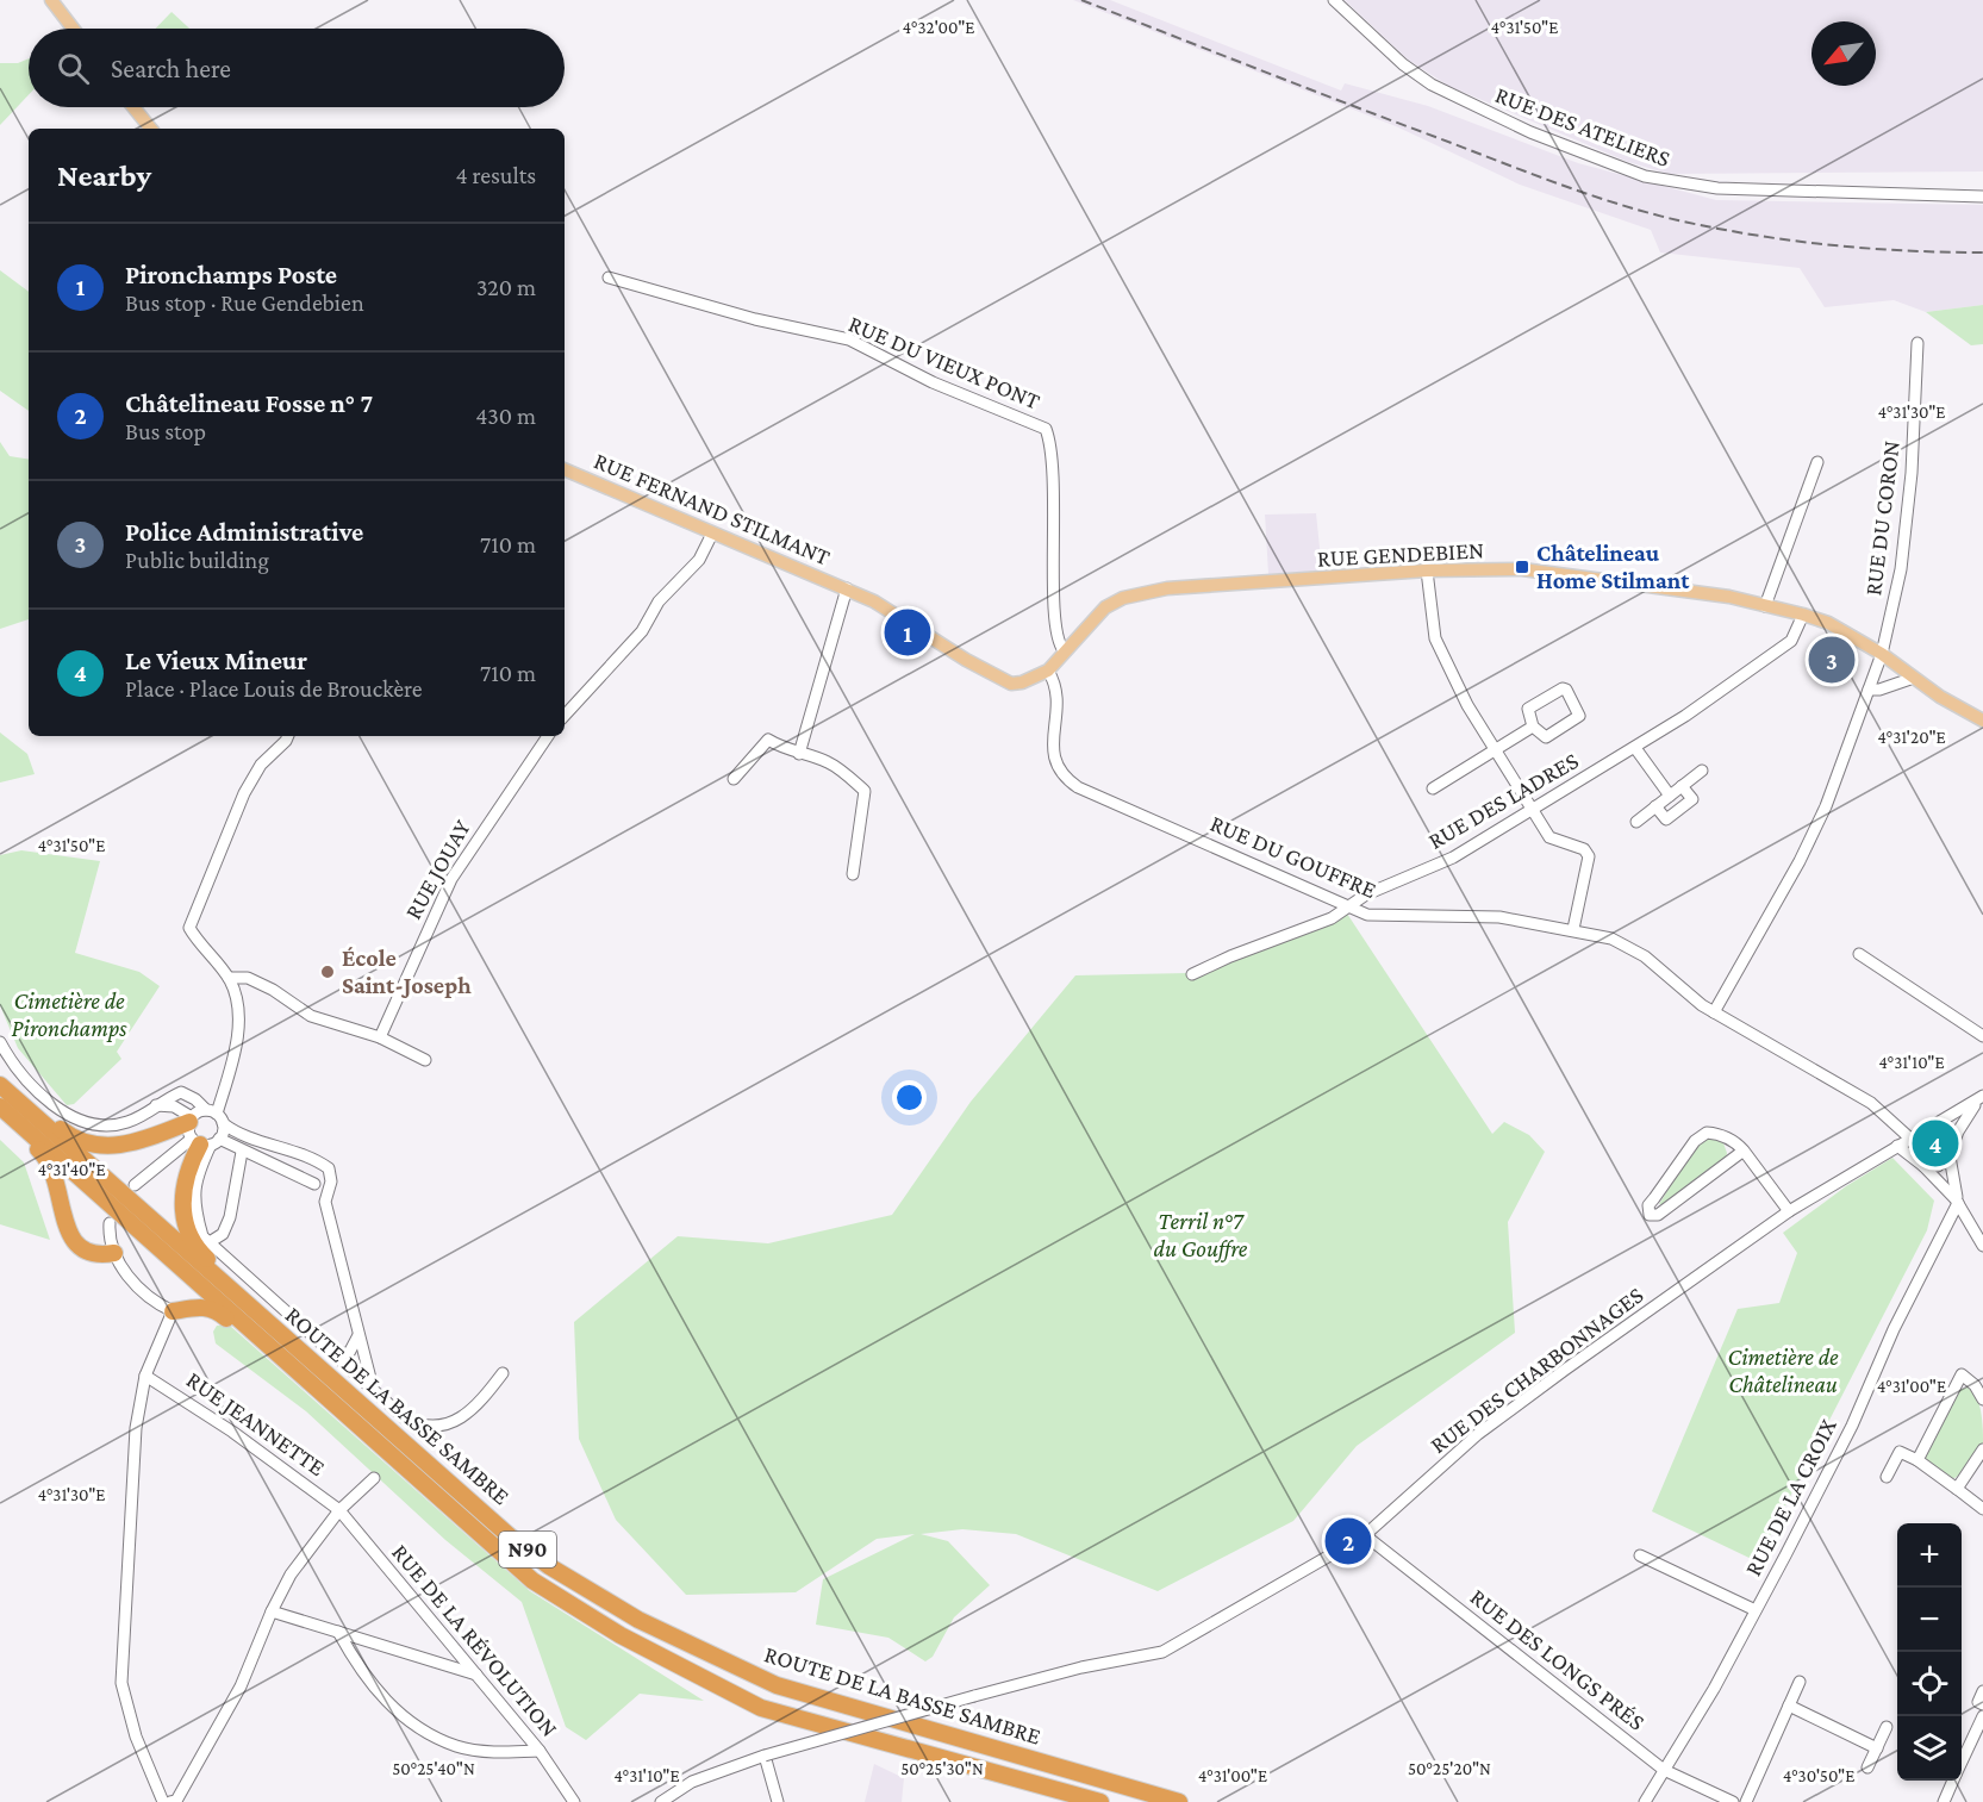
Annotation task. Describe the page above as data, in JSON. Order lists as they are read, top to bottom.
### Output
{
  "streets": {
    "highway": ["ROUTE DE LA BASSE SAMBRE", "N90"],
    "main road": ["RUE FERNAND STILMANT", "RUE GENDEBIEN"],
    "street": [
      "RUE DES ATELIERS",
      "RUE DU VIEUX PONT",
      "RUE DU CORON",
      "RUE DES LADRES",
      "RUE DU GOUFFRE",
      "RUE JOUAY",
      "RUE DES CHARBONNAGES",
      "RUE JEANNETTE",
      "RUE DE LA CROIX",
      "RUE DE LA RÉVOLUTION",
      "RUE DES LONGS PRÉS"
    ]
  },
  "crossings": [
    ["RUE DU VIEUX PONT", "RUE GENDEBIEN"],
    ["RUE DU CORON", "RUE GENDEBIEN"],
    ["RUE GENDEBIEN", "RUE DES LADRES"],
    ["RUE GENDEBIEN", "RUE DU GOUFFRE"],
    ["RUE DES LADRES", "RUE DU GOUFFRE"],
    ["RUE DU GOUFFRE", "RUE DES CHARBONNAGES"],
    ["RUE DES CHARBONNAGES", "RUE DES LONGS PRÉS"],
    ["RUE JEANNETTE", "RUE DE LA RÉVOLUTION"],
    ["RUE DE LA CROIX", "RUE DES LONGS PRÉS"]
  ],
  "parks": ["Cimetière de Pironchamps", "Terril n°7 du Gouffre", "Cimetière de Châtelineau"],
  "places": {
    "transit": ["Châtelineau Home Stilmant"],
    "other": ["École Saint-Joseph"]
  },
  "north": "bottom left",
  "page": {
    "search": "Search here",
    "heading": ["Nearby", "4 results"],
    "list": [
      {
        "mark": "1",
        "name": "Pironchamps Poste",
        "note": "Bus stop · Rue Gendebien",
        "value": "320 m"
      },
      {
        "mark": "2",
        "name": "Châtelineau Fosse n° 7",
        "note": "Bus stop",
        "value": "430 m"
      },
      {
        "mark": "3",
        "name": "Police Administrative",
        "note": "Public building",
        "value": "710 m"
      },
      {
        "mark": "4",
        "name": "Le Vieux Mineur",
        "note": "Place · Place Louis de Brouckère",
        "value": "710 m"
      }
    ],
    "pins": [
      "1",
      "3",
      "4",
      "2"
    ],
    "map_buttons": ["+", "−"]
  },
  "coordinates": [
    "4°32'00\"E",
    "4°31'50\"E",
    "4°31'30\"E",
    "4°31'20\"E",
    "4°31'10\"E",
    "4°31'40\"E",
    "4°31'00\"E",
    "50°25'40\"N",
    "50°25'30\"N",
    "50°25'20\"N",
    "4°30'50\"E"
  ]
}
